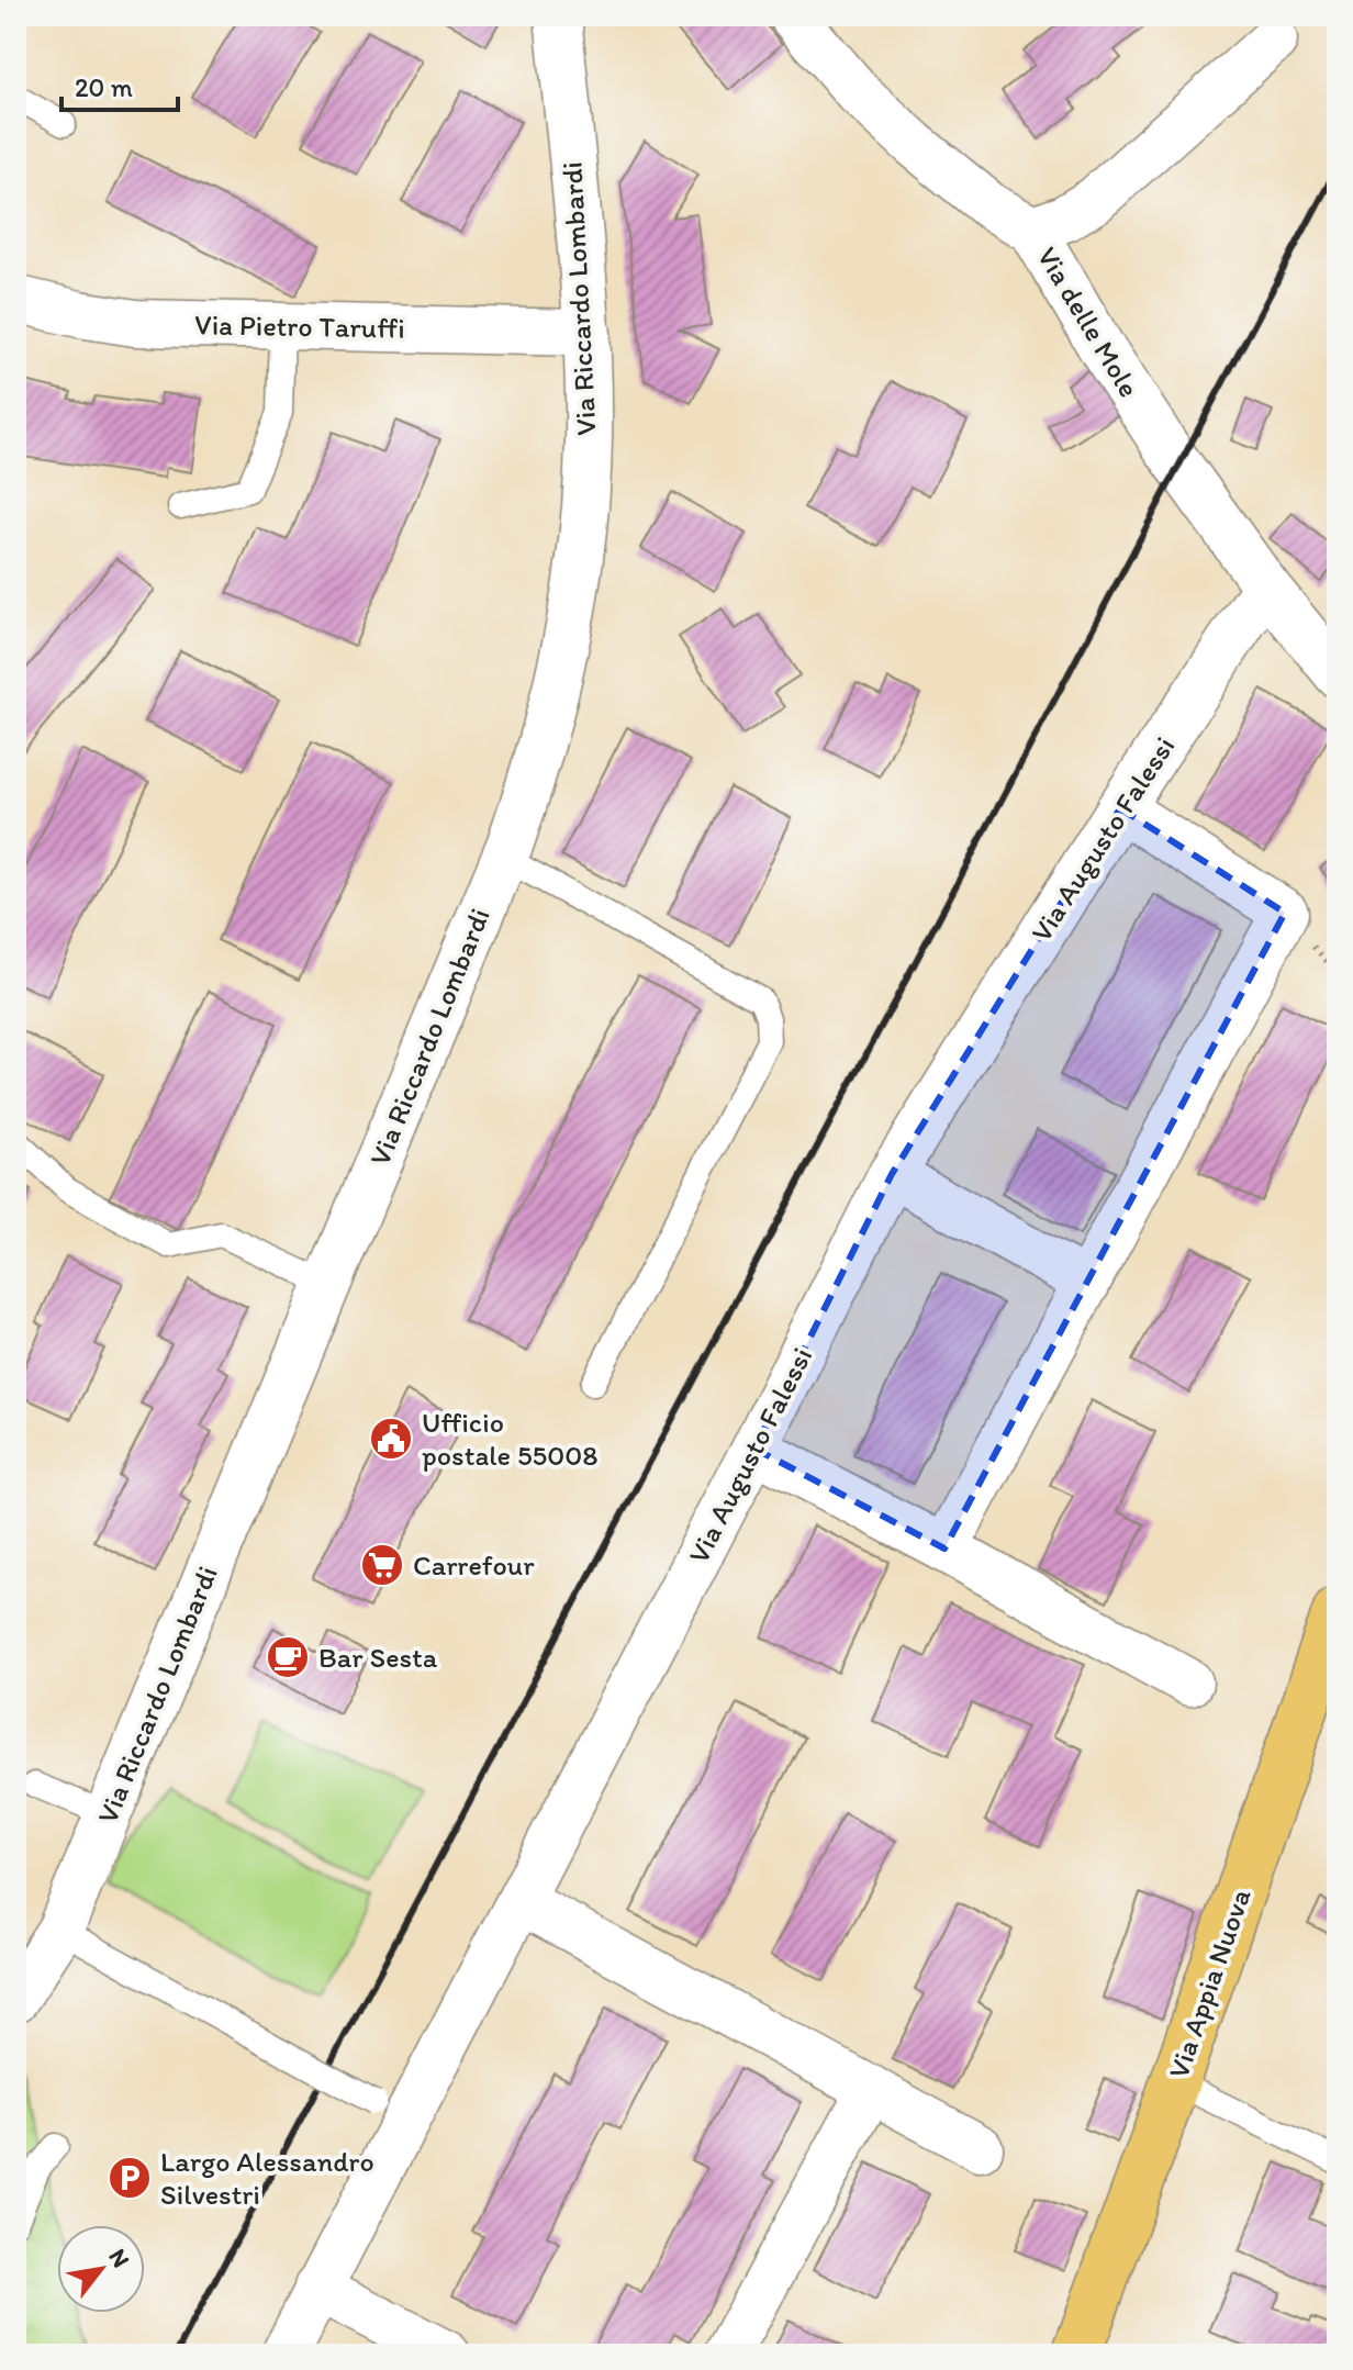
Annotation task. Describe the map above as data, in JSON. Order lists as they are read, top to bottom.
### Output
{
  "streets": {
    "main road": ["Via Appia Nuova"],
    "street": [
      "Via Riccardo Lombardi",
      "Via delle Mole",
      "Via Pietro Taruffi",
      "Via Augusto Falessi"
    ]
  },
  "crossings": [
    ["Via Riccardo Lombardi", "Via Pietro Taruffi"],
    ["Via delle Mole", "Via Augusto Falessi"]
  ],
  "places": {
    "public building": ["Ufficio postale 55008"],
    "supermarket": ["Carrefour"],
    "cafe": ["Bar Sesta"],
    "parking": ["Largo Alessandro Silvestri"]
  },
  "scale_bar": "20 m",
  "north": "top right"
}
